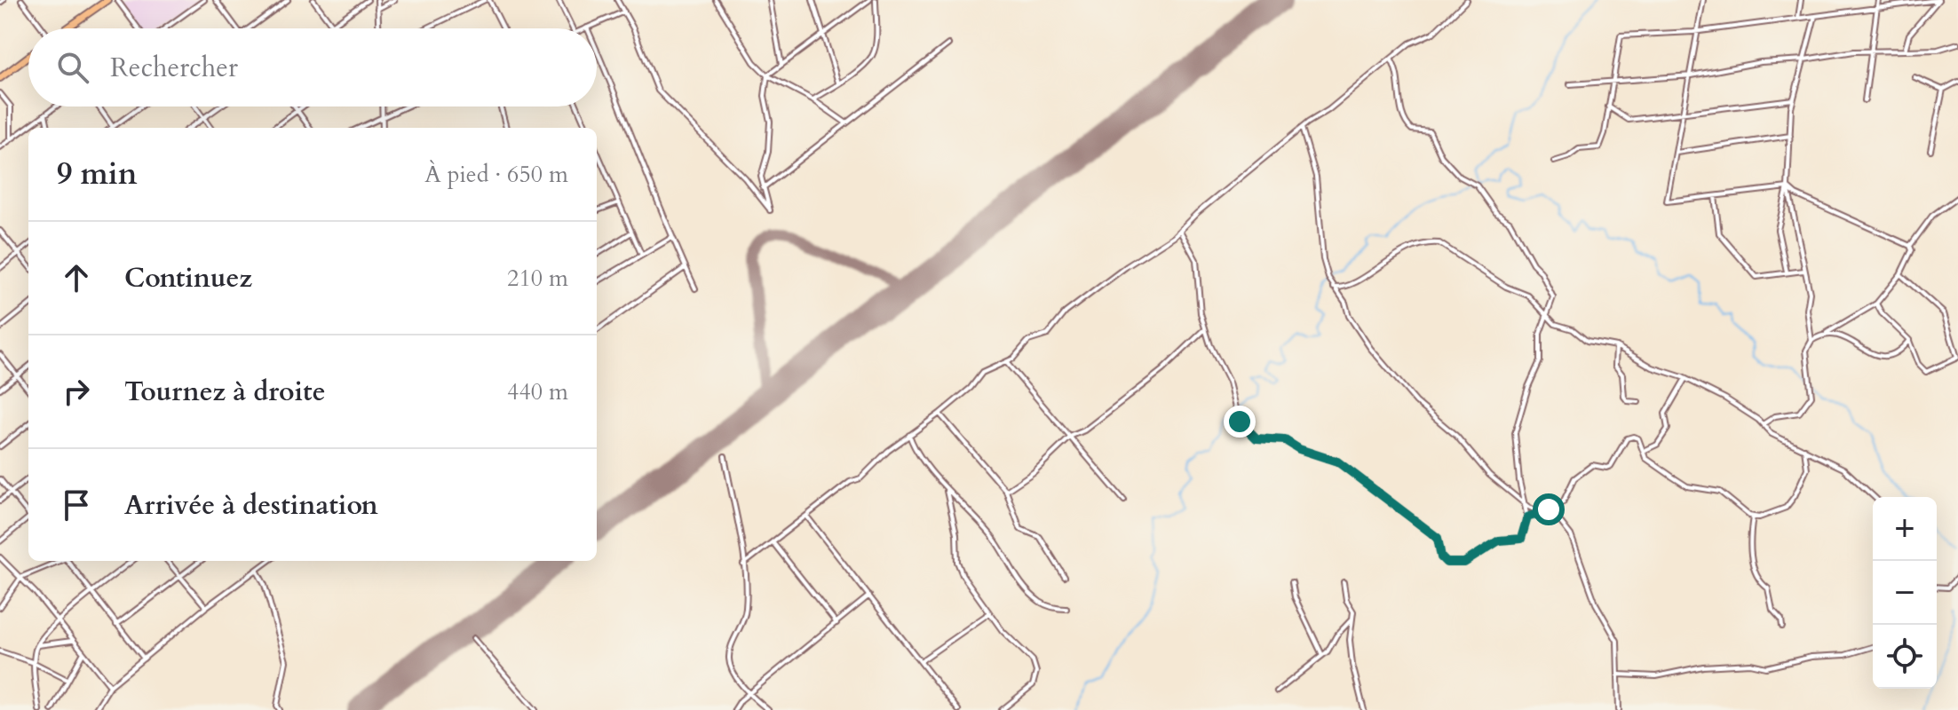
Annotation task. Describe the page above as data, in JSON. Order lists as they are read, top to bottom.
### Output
{
  "page": {
    "search": "Rechercher",
    "heading": ["9 min", "À pied · 650 m"],
    "list": [
      ["Continuez", "210 m"],
      ["Tournez à droite", "440 m"],
      "Arrivée à destination"
    ],
    "map_buttons": ["+", "−"]
  }
}
